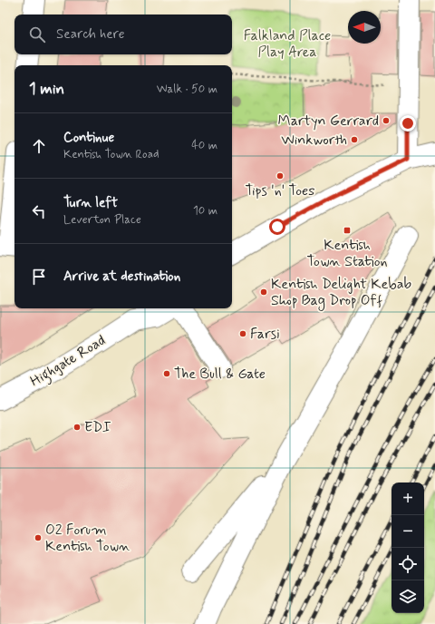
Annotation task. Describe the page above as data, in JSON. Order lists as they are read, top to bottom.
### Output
{
  "streets": {
    "main road": ["Highgate Road"]
  },
  "parks": ["Falkland Place Play Area"],
  "places": {
    "other": [
      "Martyn Gerrard",
      "Winkworth",
      "Tips 'n' Toes",
      "Kentish Delight Kebab Shop Bag Drop Off",
      "Farsi",
      "The Bull & Gate",
      "EDI",
      "O2 Forum Kentish Town"
    ],
    "transit": ["Kentish Town Station"]
  },
  "north": "left",
  "page": {
    "search": "Search here",
    "heading": ["1 min", "Walk · 50 m"],
    "list": [
      ["Continue", "Kentish Town Road", "40 m"],
      ["Turn left", "Leverton Place", "10 m"],
      "Arrive at destination"
    ],
    "map_buttons": ["+", "−"]
  }
}
